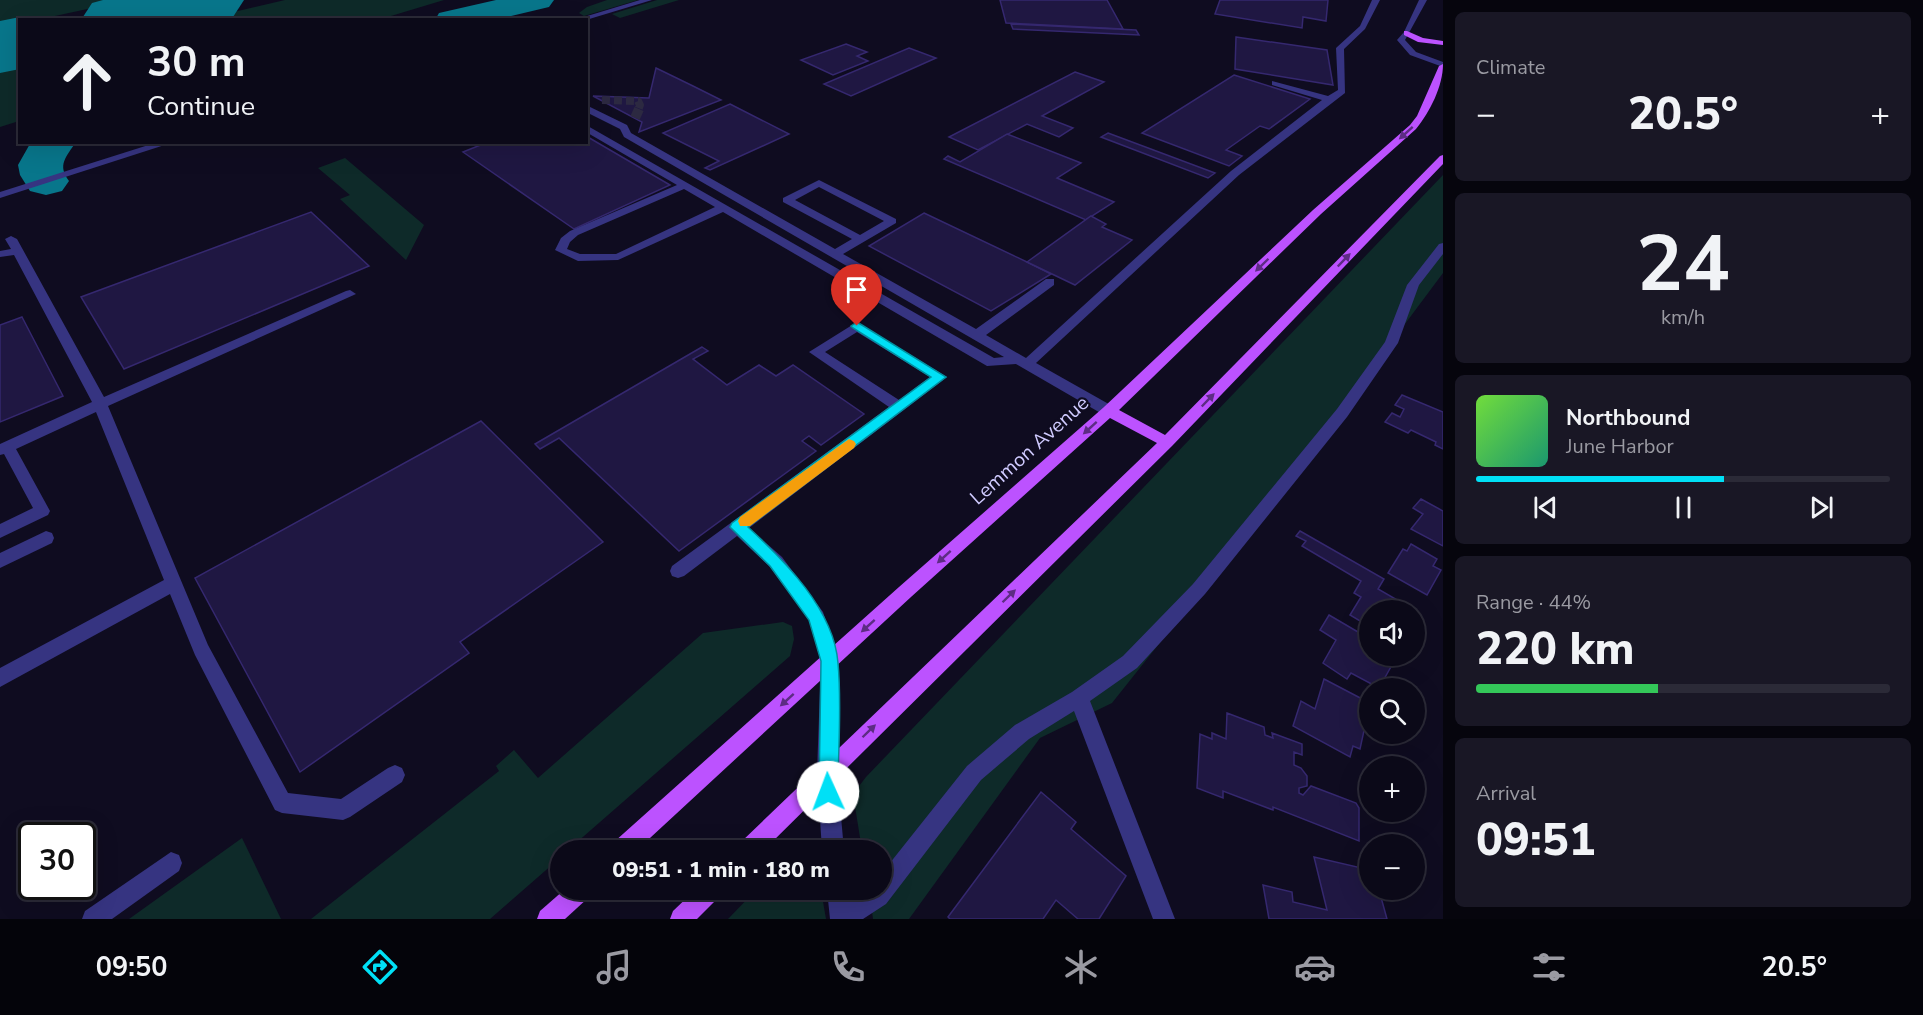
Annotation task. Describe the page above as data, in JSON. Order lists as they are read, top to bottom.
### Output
{
  "streets": {
    "main road": ["Lemmon Avenue"]
  },
  "page": {
    "tile": [
      "Climate",
      ["24", "km/h"],
      ["Range · 44%", "220 km"],
      ["Arrival", "09:51"]
    ],
    "turn": ["30 m", "Continue"],
    "heat": ["−", "20.5°", "+"],
    "song": ["Northbound", "June Harbor"],
    "map_buttons": ["+", "−"],
    "limit": "30",
    "trip": "09:51 · 1 min · 180 m",
    "tabs": ["09:50", "20.5°"]
  }
}
